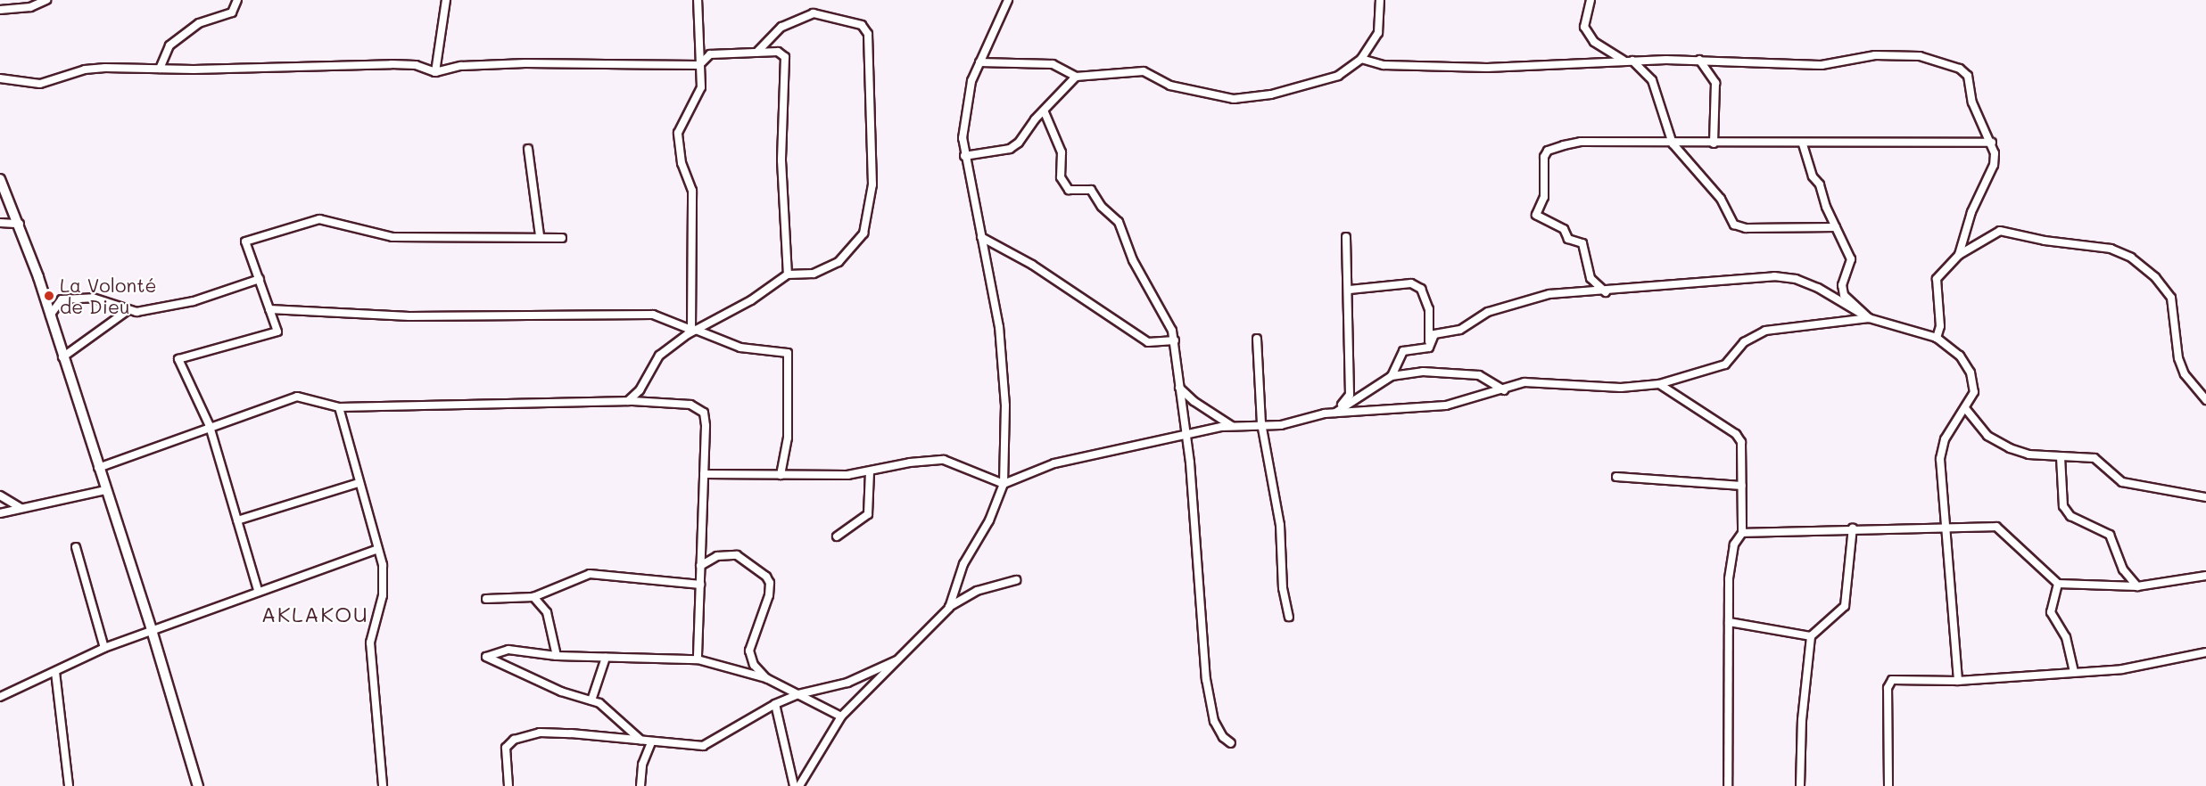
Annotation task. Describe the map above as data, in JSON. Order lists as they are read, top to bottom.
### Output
{
  "districts": ["AKLAKOU"],
  "places": ["La Volonté de Dieu"]
}
